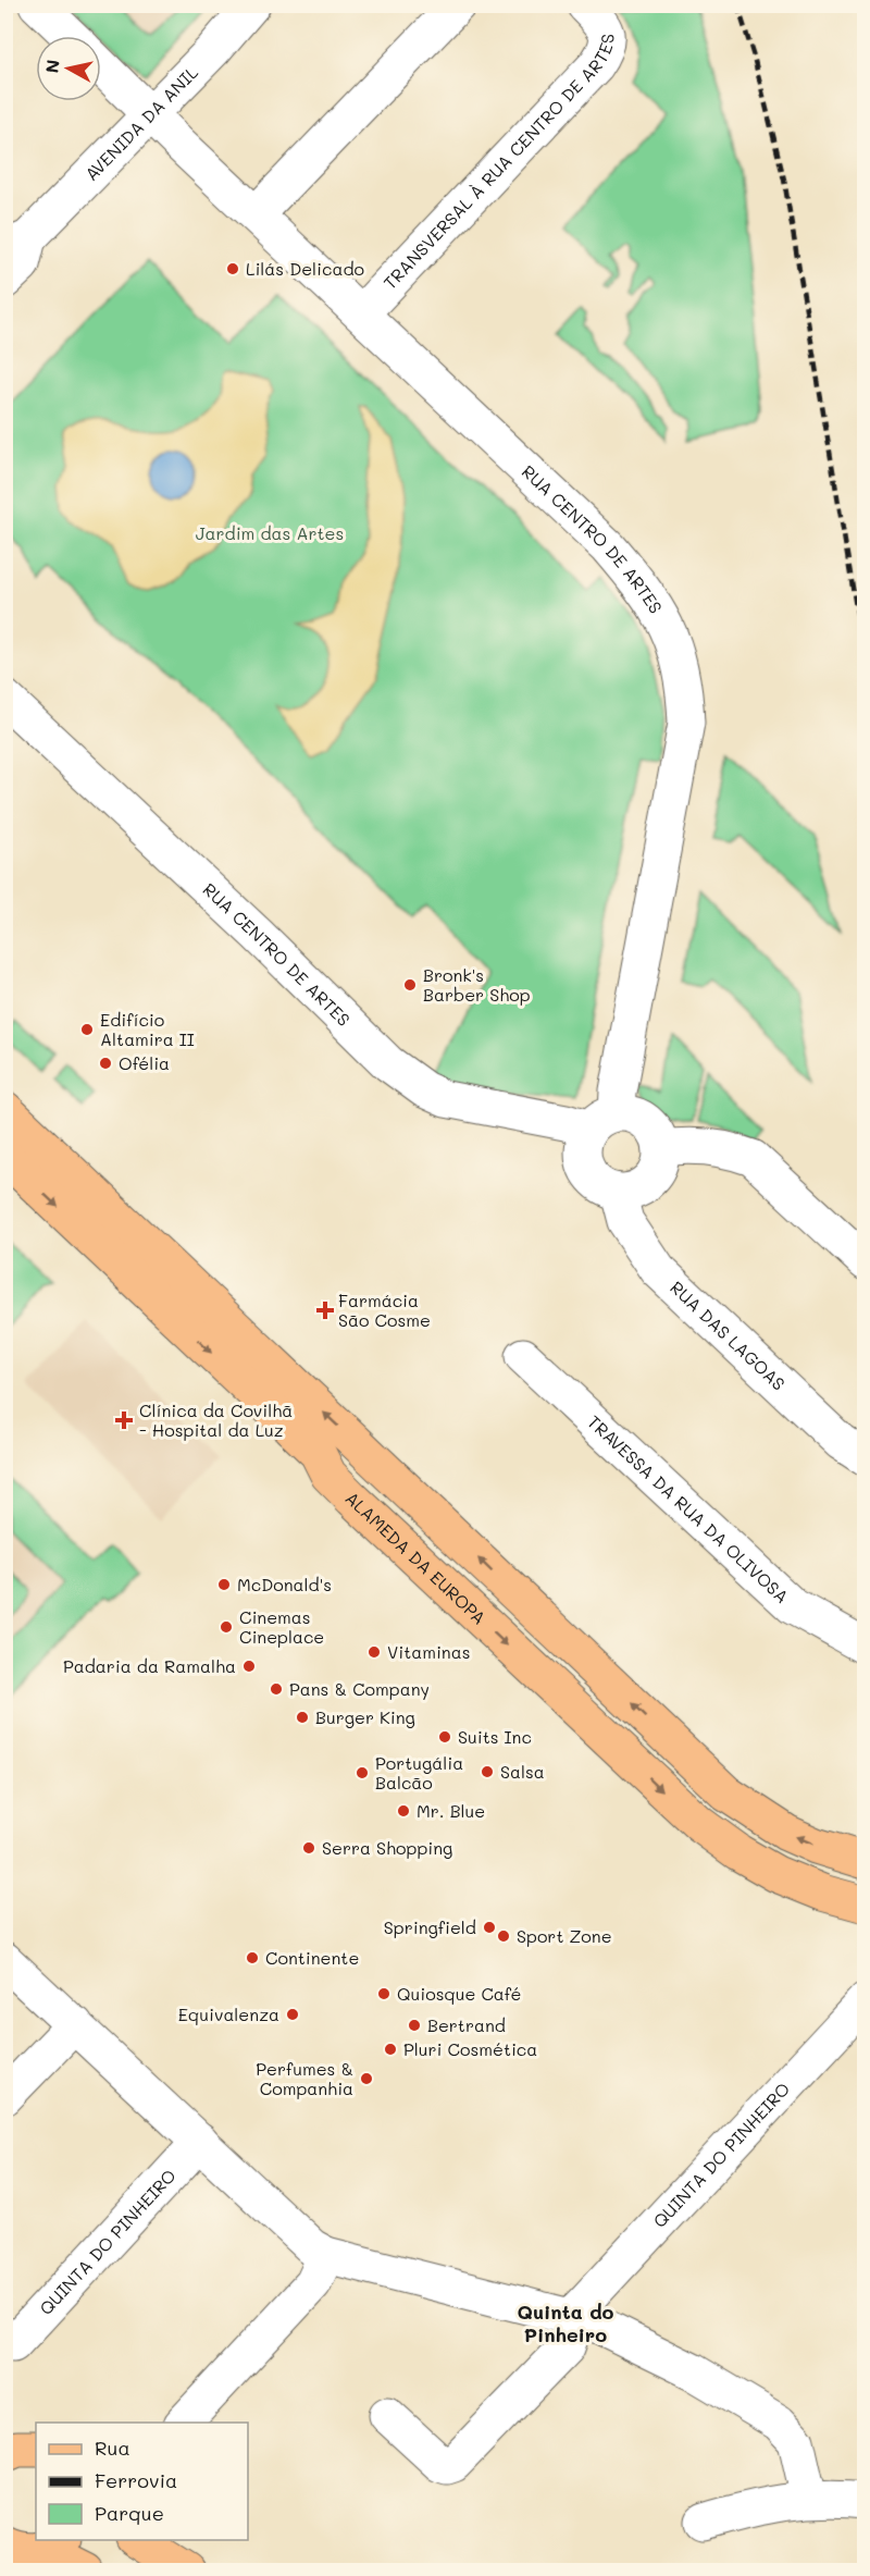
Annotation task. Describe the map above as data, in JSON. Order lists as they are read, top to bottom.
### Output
{
  "streets": {
    "main road": ["ALAMEDA DA EUROPA"],
    "street": [
      "AVENIDA DA ANIL",
      "TRANSVERSAL À RUA CENTRO DE ARTES",
      "RUA CENTRO DE ARTES",
      "RUA DAS LAGOAS",
      "TRAVESSA DA RUA DA OLIVOSA",
      "QUINTA DO PINHEIRO"
    ]
  },
  "crossings": [
    ["AVENIDA DA ANIL", "RUA CENTRO DE ARTES"],
    ["TRANSVERSAL À RUA CENTRO DE ARTES", "RUA CENTRO DE ARTES"],
    ["RUA CENTRO DE ARTES", "RUA DAS LAGOAS"]
  ],
  "districts": ["Quinta do Pinheiro"],
  "parks": ["Jardim das Artes"],
  "places": {
    "other": [
      "Lilás Delicado",
      "Bronk's Barber Shop",
      "Edifício Altamira II",
      "Ofélia",
      "McDonald's",
      "Cinemas Cineplace",
      "Vitaminas",
      "Padaria da Ramalha",
      "Pans & Company",
      "Burger King",
      "Suits Inc",
      "Salsa",
      "Portugália Balcão",
      "Mr. Blue",
      "Serra Shopping",
      "Springfield",
      "Sport Zone",
      "Continente",
      "Quiosque Café",
      "Equivalenza",
      "Bertrand",
      "Pluri Cosmética",
      "Perfumes & Companhia"
    ],
    "health": ["Farmácia São Cosme", "Clínica da Covilhã - Hospital da Luz"]
  },
  "legend": ["Rua", "Ferrovia", "Parque"],
  "north": "left"
}
